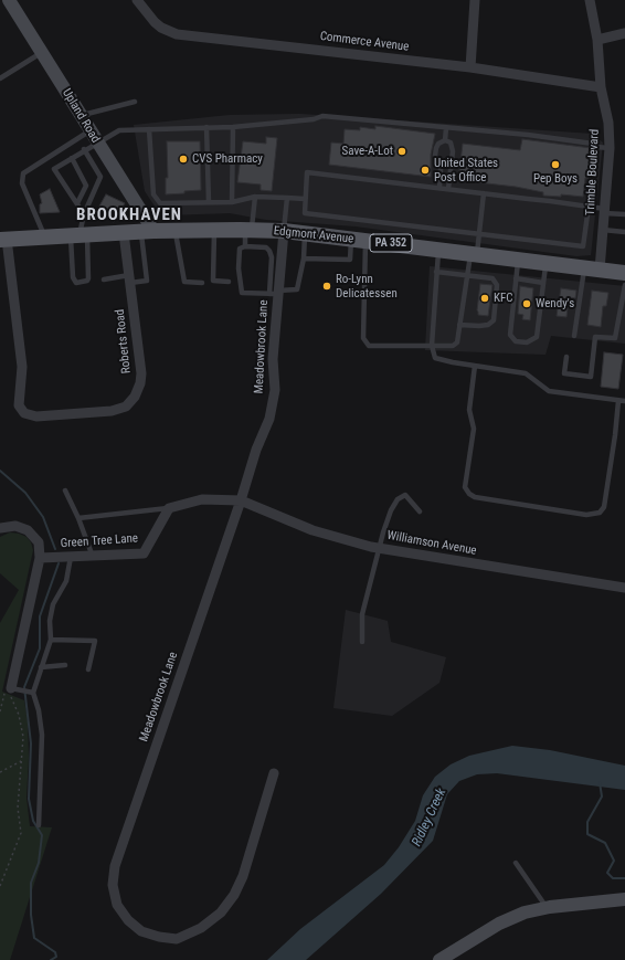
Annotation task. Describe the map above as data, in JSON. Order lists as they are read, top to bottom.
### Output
{
  "streets": {
    "main road": ["Edgmont Avenue", "PA 352"],
    "street": [
      "Commerce Avenue",
      "Upland Road",
      "Trimble Boulevard",
      "Roberts Road",
      "Meadowbrook Lane",
      "Green Tree Lane",
      "Williamson Avenue"
    ]
  },
  "crossings": [
    ["Commerce Avenue", "Trimble Boulevard"],
    ["Upland Road", "Edgmont Avenue"],
    ["Trimble Boulevard", "Edgmont Avenue"],
    ["Edgmont Avenue", "Roberts Road"],
    ["Edgmont Avenue", "Meadowbrook Lane"],
    ["Meadowbrook Lane", "Williamson Avenue"]
  ],
  "districts": ["BROOKHAVEN"],
  "water": ["Ridley Creek"],
  "places": [
    "Save-A-Lot",
    "CVS Pharmacy",
    "Pep Boys",
    "United States Post Office",
    "Ro-Lynn Delicatessen",
    "KFC",
    "Wendy's"
  ]
}
